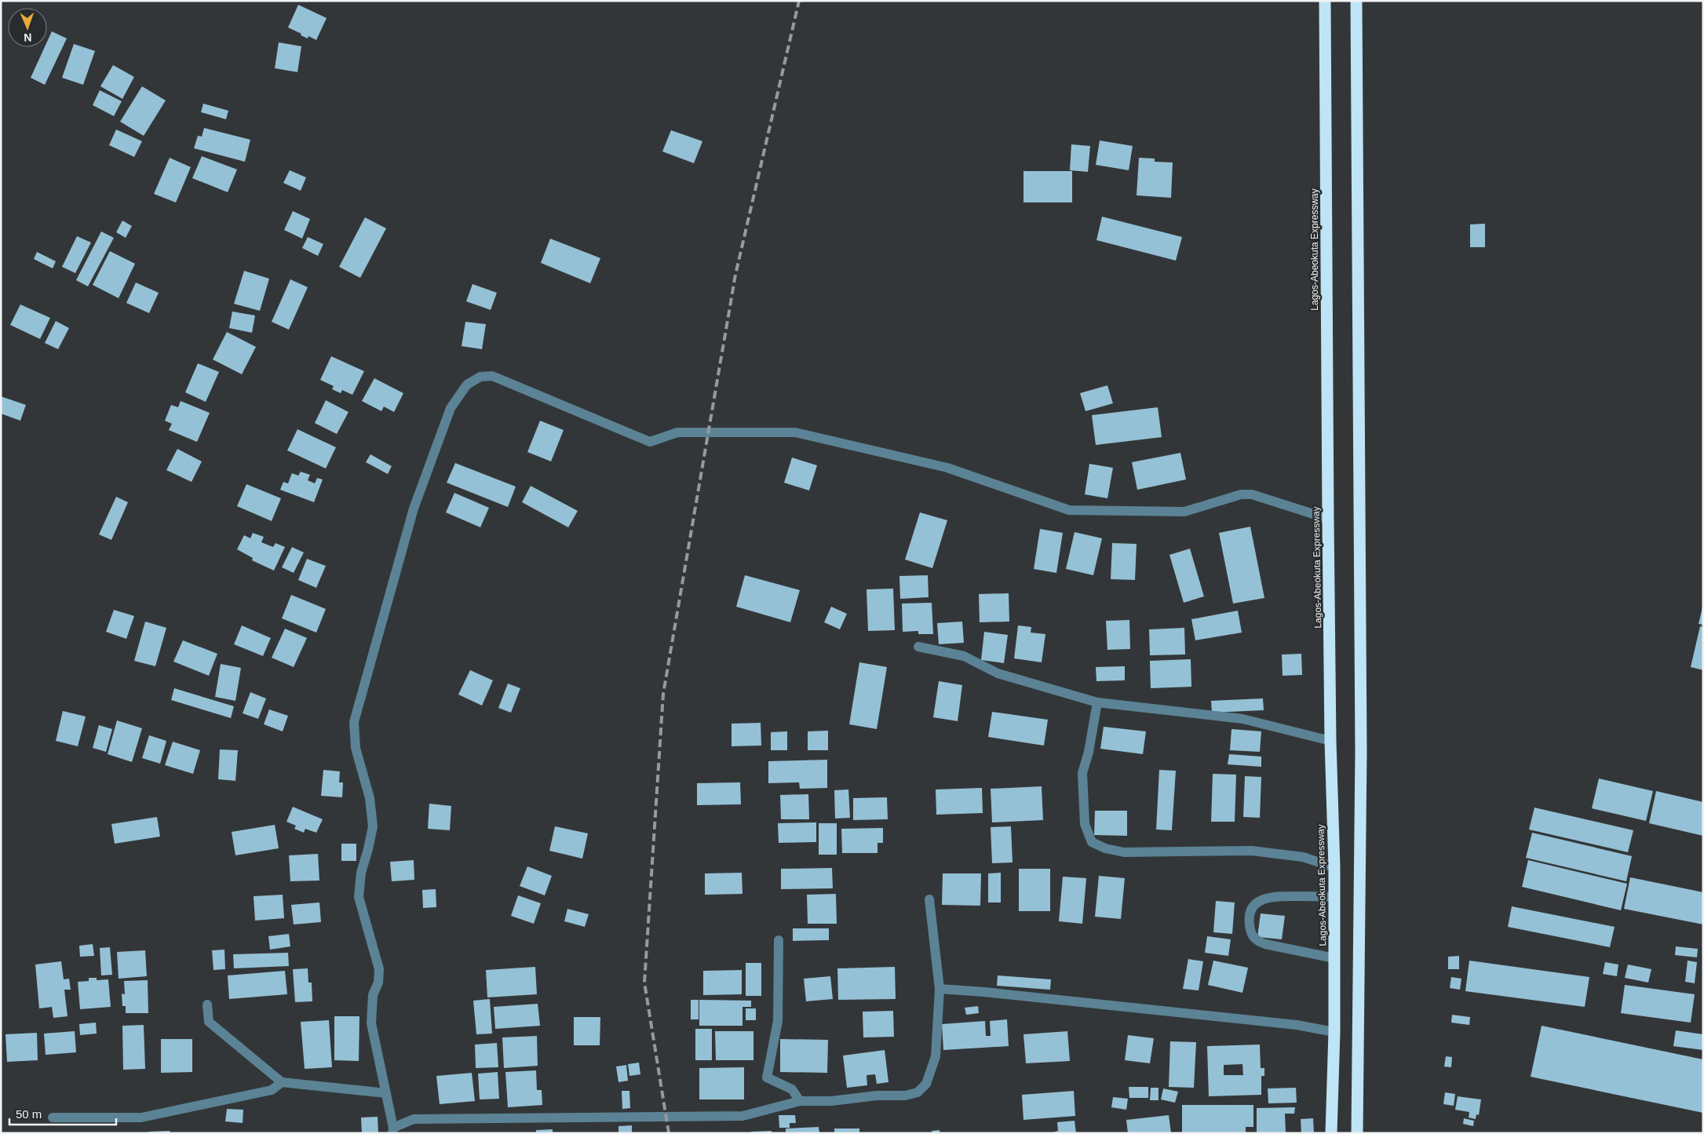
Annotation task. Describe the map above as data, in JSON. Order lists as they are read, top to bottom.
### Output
{
  "streets": {
    "highway": ["Lagos-Abeokuta Expressway"]
  },
  "scale_bar": "50 m",
  "north": "bottom"
}
